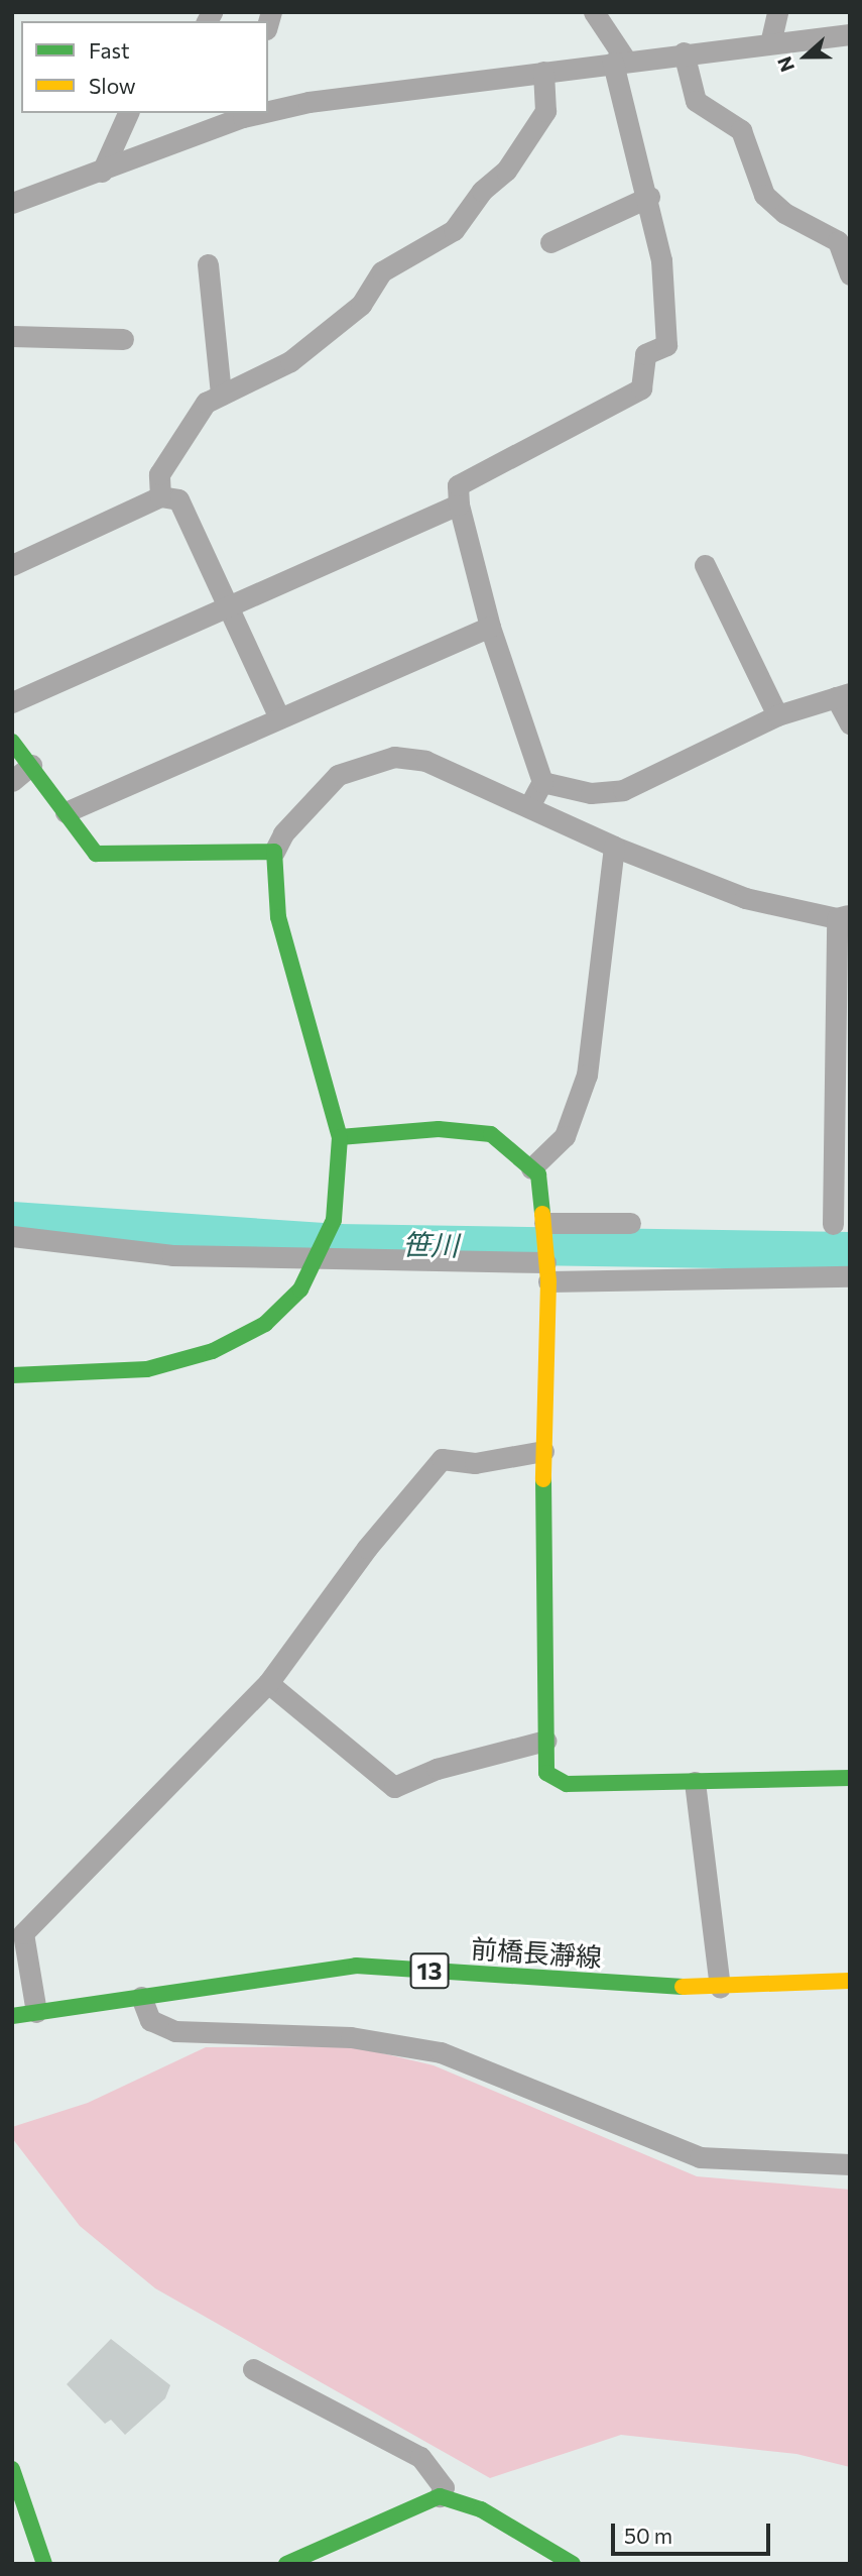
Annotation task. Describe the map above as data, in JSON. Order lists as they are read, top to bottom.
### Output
{
  "streets": {
    "main road": ["前橋長瀞線", "13"]
  },
  "water": ["笹川"],
  "legend": ["Fast", "Slow"],
  "scale_bar": "50 m",
  "north": "left"
}
